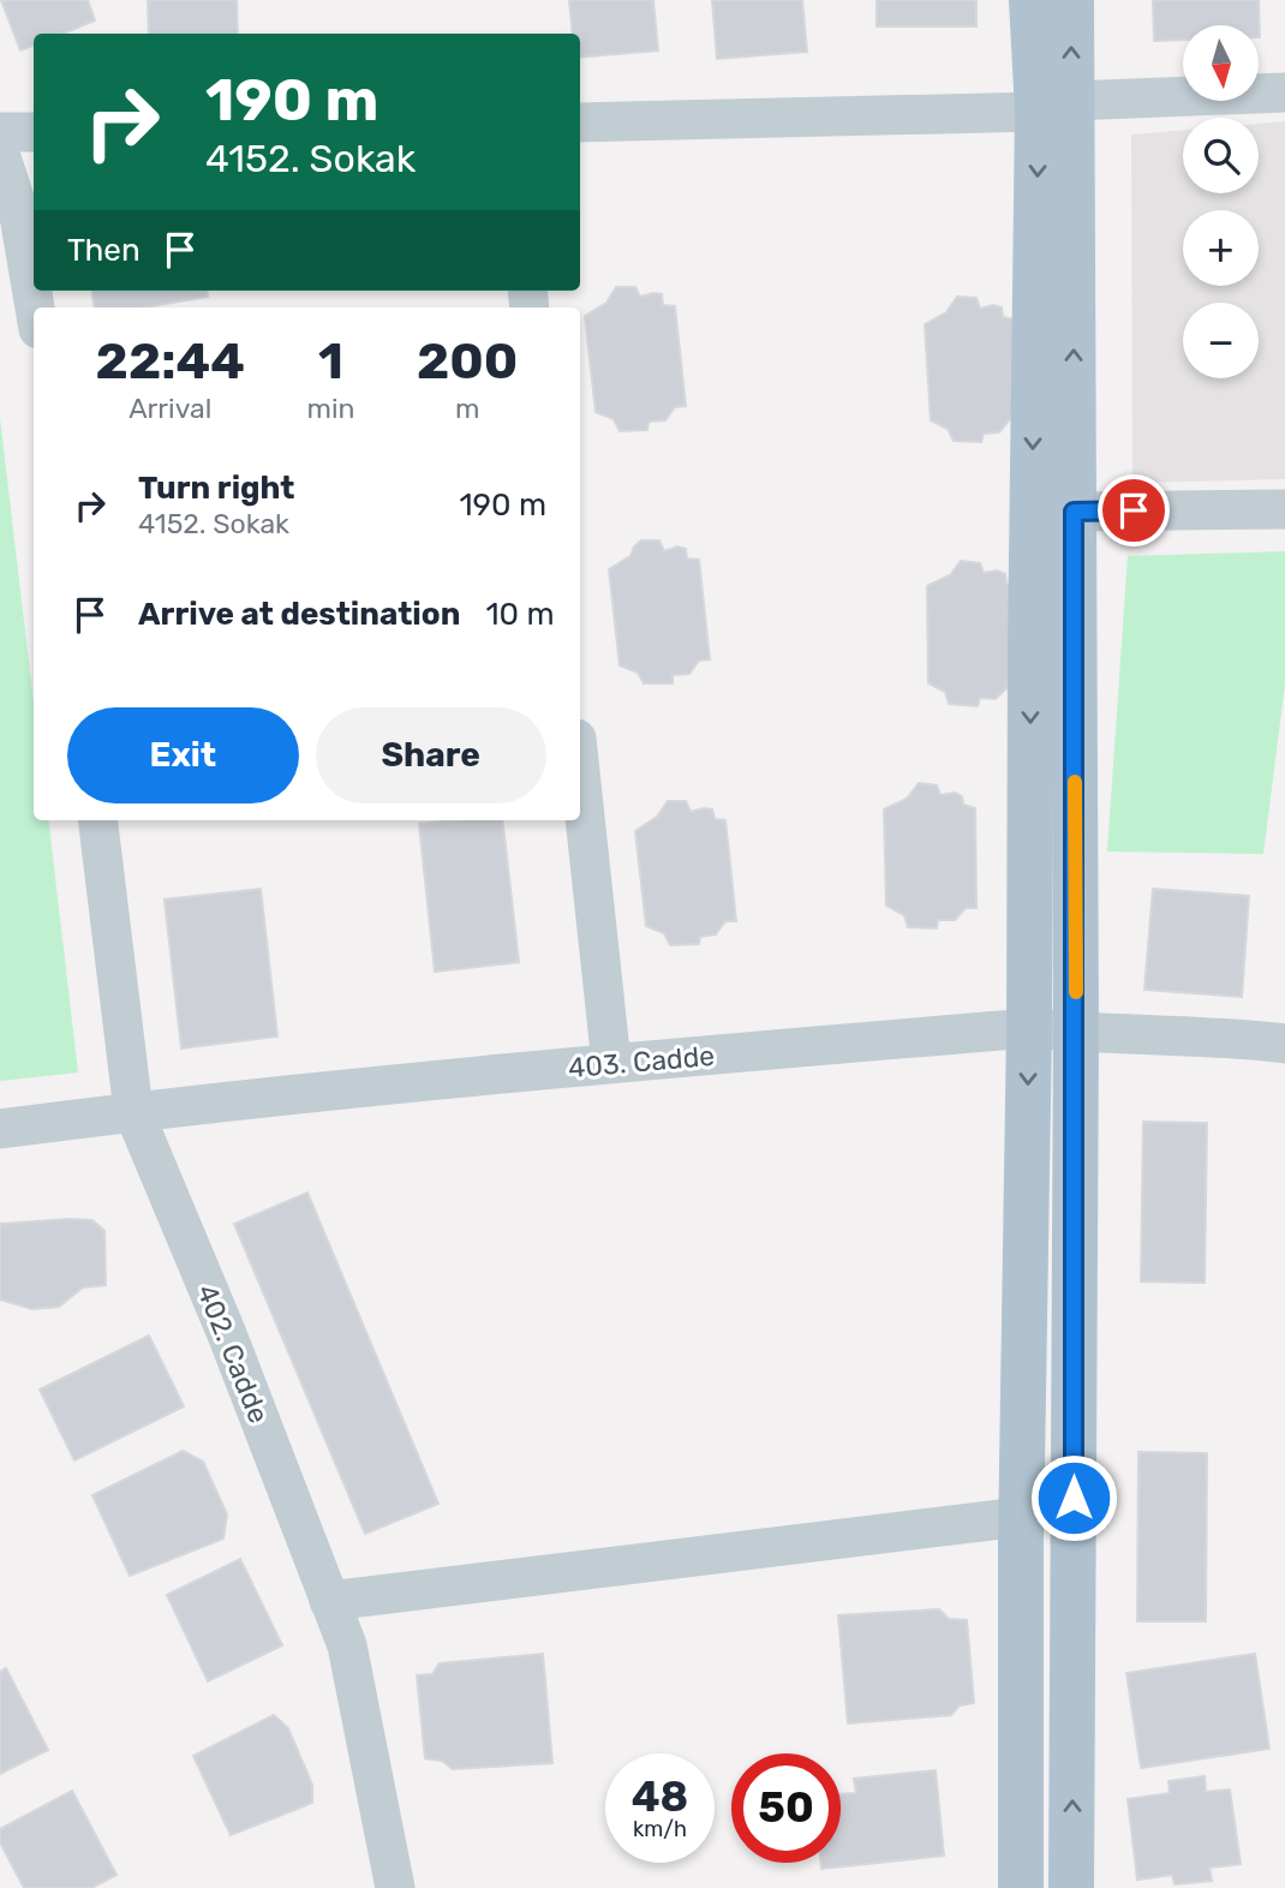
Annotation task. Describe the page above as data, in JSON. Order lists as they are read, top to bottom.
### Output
{
  "streets": {
    "street": ["403. Cadde", "402. Cadde"]
  },
  "crossings": [
    ["403. Cadde", "402. Cadde"]
  ],
  "north": "bottom",
  "page": {
    "map_buttons": ["+", "−"],
    "turn": ["190 m", "4152. Sokak"],
    "then": "Then",
    "eta": [
      "22:44",
      "Arrival",
      "1",
      "min",
      "200",
      "m"
    ],
    "list": [
      {
        "name": "Turn right",
        "note": "4152. Sokak",
        "value": "190 m"
      },
      {
        "name": "Arrive at destination",
        "value": "10 m"
      }
    ],
    "buttons": ["Exit", "Share"],
    "speed": "48 km/h",
    "limit": "50"
  }
}
